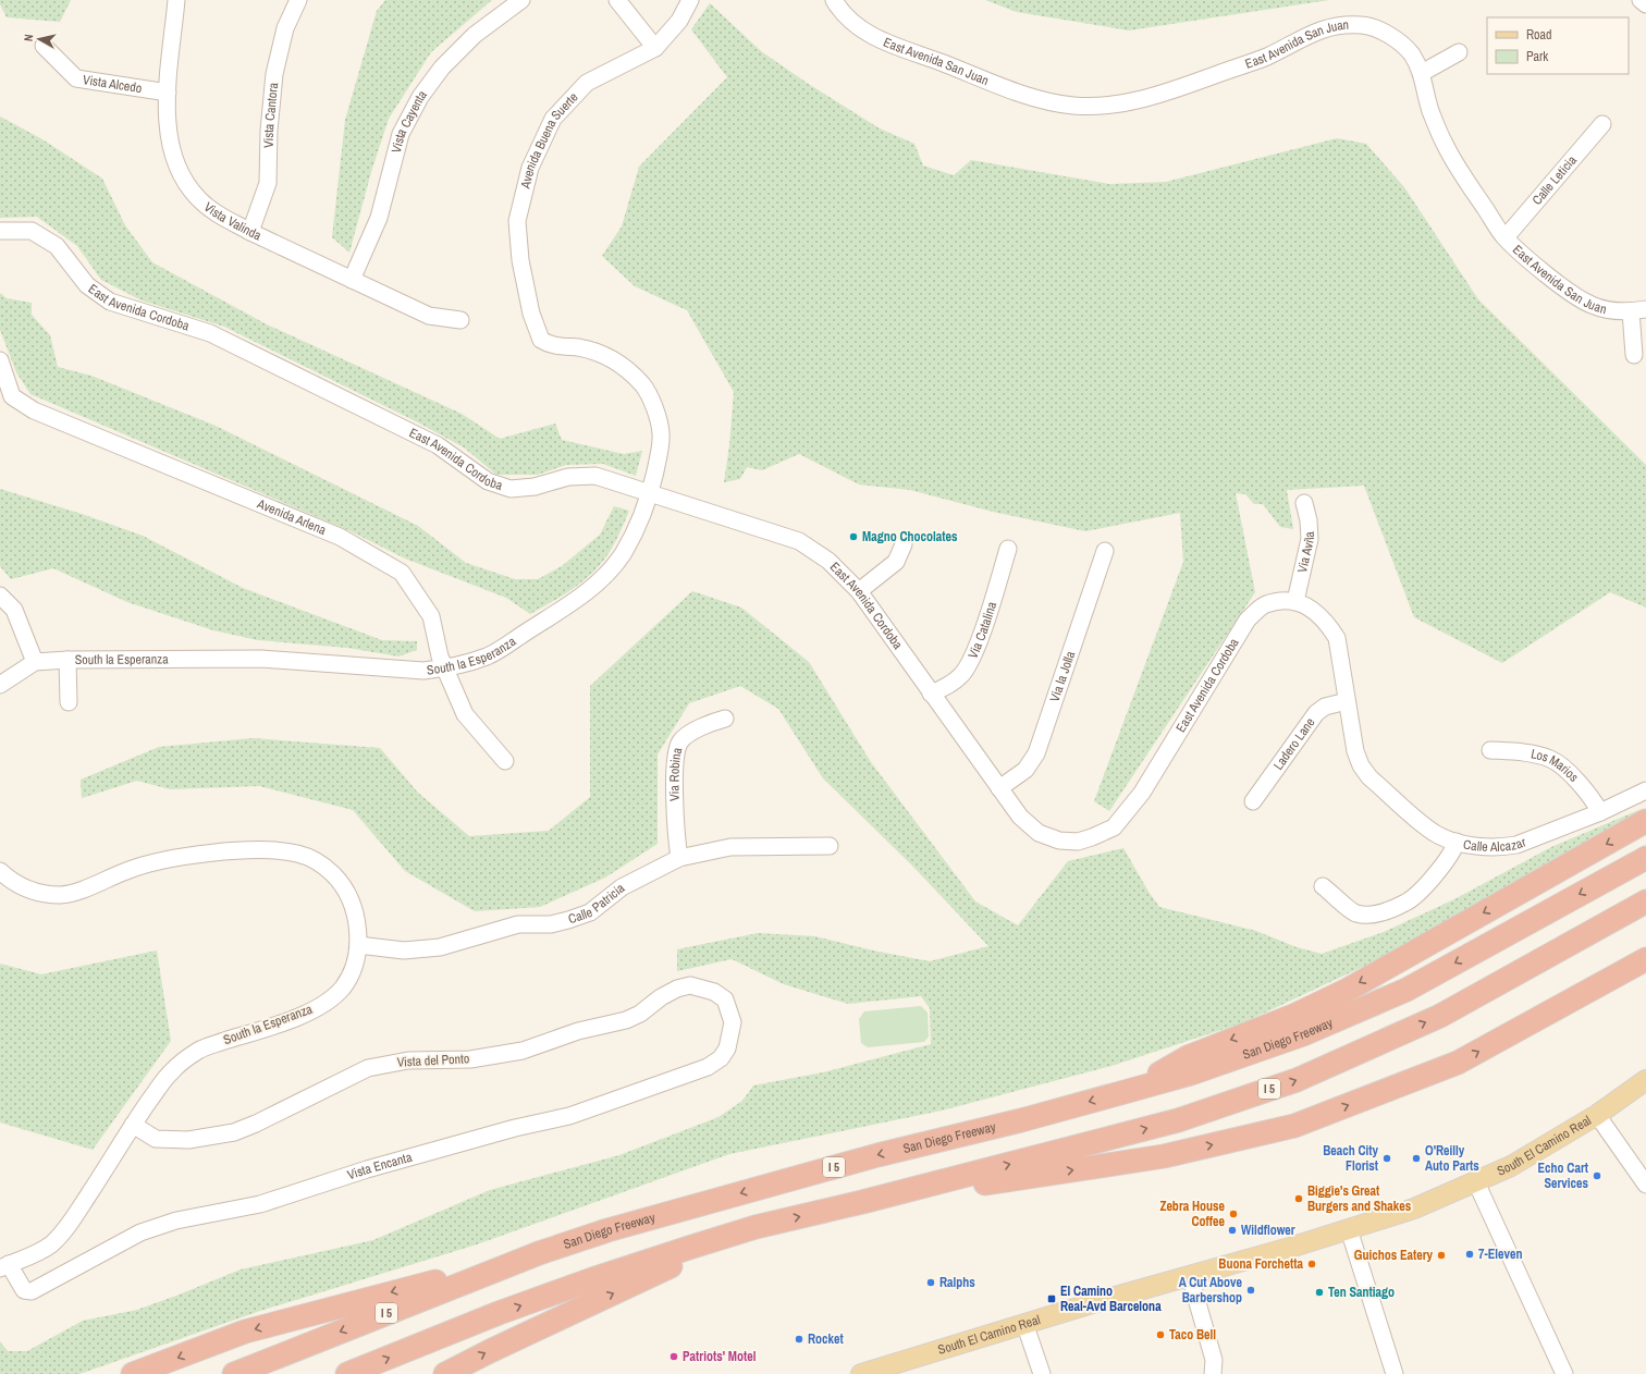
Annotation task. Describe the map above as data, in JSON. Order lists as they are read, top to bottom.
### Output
{
  "streets": {
    "highway": ["San Diego Freeway", "I 5"],
    "main road": ["South El Camino Real"],
    "street": [
      "East Avenida San Juan",
      "Vista Alcedo",
      "Vista Cantora",
      "Vista Cayenta",
      "Avenida Buena Suerte",
      "Calle Leticia",
      "Vista Valinda",
      "East Avenida Cordoba",
      "Avenida Arlena",
      "Via Avila",
      "Via Catalina",
      "South la Esperanza",
      "Via la Jolla",
      "Ladero Lane",
      "Los Marios",
      "Via Robina",
      "Calle Alcazar",
      "Calle Patricia",
      "Vista del Ponto",
      "Vista Encanta"
    ]
  },
  "crossings": [
    ["East Avenida San Juan", "Calle Leticia"],
    ["Vista Alcedo", "Vista Valinda"],
    ["Vista Cantora", "Vista Valinda"],
    ["Vista Cayenta", "Vista Valinda"],
    ["Avenida Buena Suerte", "South la Esperanza"],
    ["East Avenida Cordoba", "Via Avila"],
    ["East Avenida Cordoba", "Via Catalina"],
    ["East Avenida Cordoba", "South la Esperanza"],
    ["East Avenida Cordoba", "Via la Jolla"],
    ["Avenida Arlena", "South la Esperanza"],
    ["South la Esperanza", "Calle Patricia"],
    ["South la Esperanza", "Vista del Ponto"],
    ["South la Esperanza", "Vista Encanta"],
    ["Los Marios", "Calle Alcazar"],
    ["Via Robina", "Calle Patricia"],
    ["Vista del Ponto", "Vista Encanta"]
  ],
  "places": {
    "other": [
      "Magno Chocolates",
      "Beach City Florist",
      "O'Reilly Auto Parts",
      "Echo Cart Services",
      "Biggie's Great Burgers and Shakes",
      "Zebra House Coffee",
      "Wildflower",
      "7-Eleven",
      "Guichos Eatery",
      "Buona Forchetta",
      "Ralphs",
      "A Cut Above Barbershop",
      "Ten Santiago",
      "Taco Bell",
      "Rocket",
      "Patriots' Motel"
    ],
    "transit": ["El Camino Real-Avd Barcelona"]
  },
  "legend": ["Road", "Park"],
  "north": "left"
}
